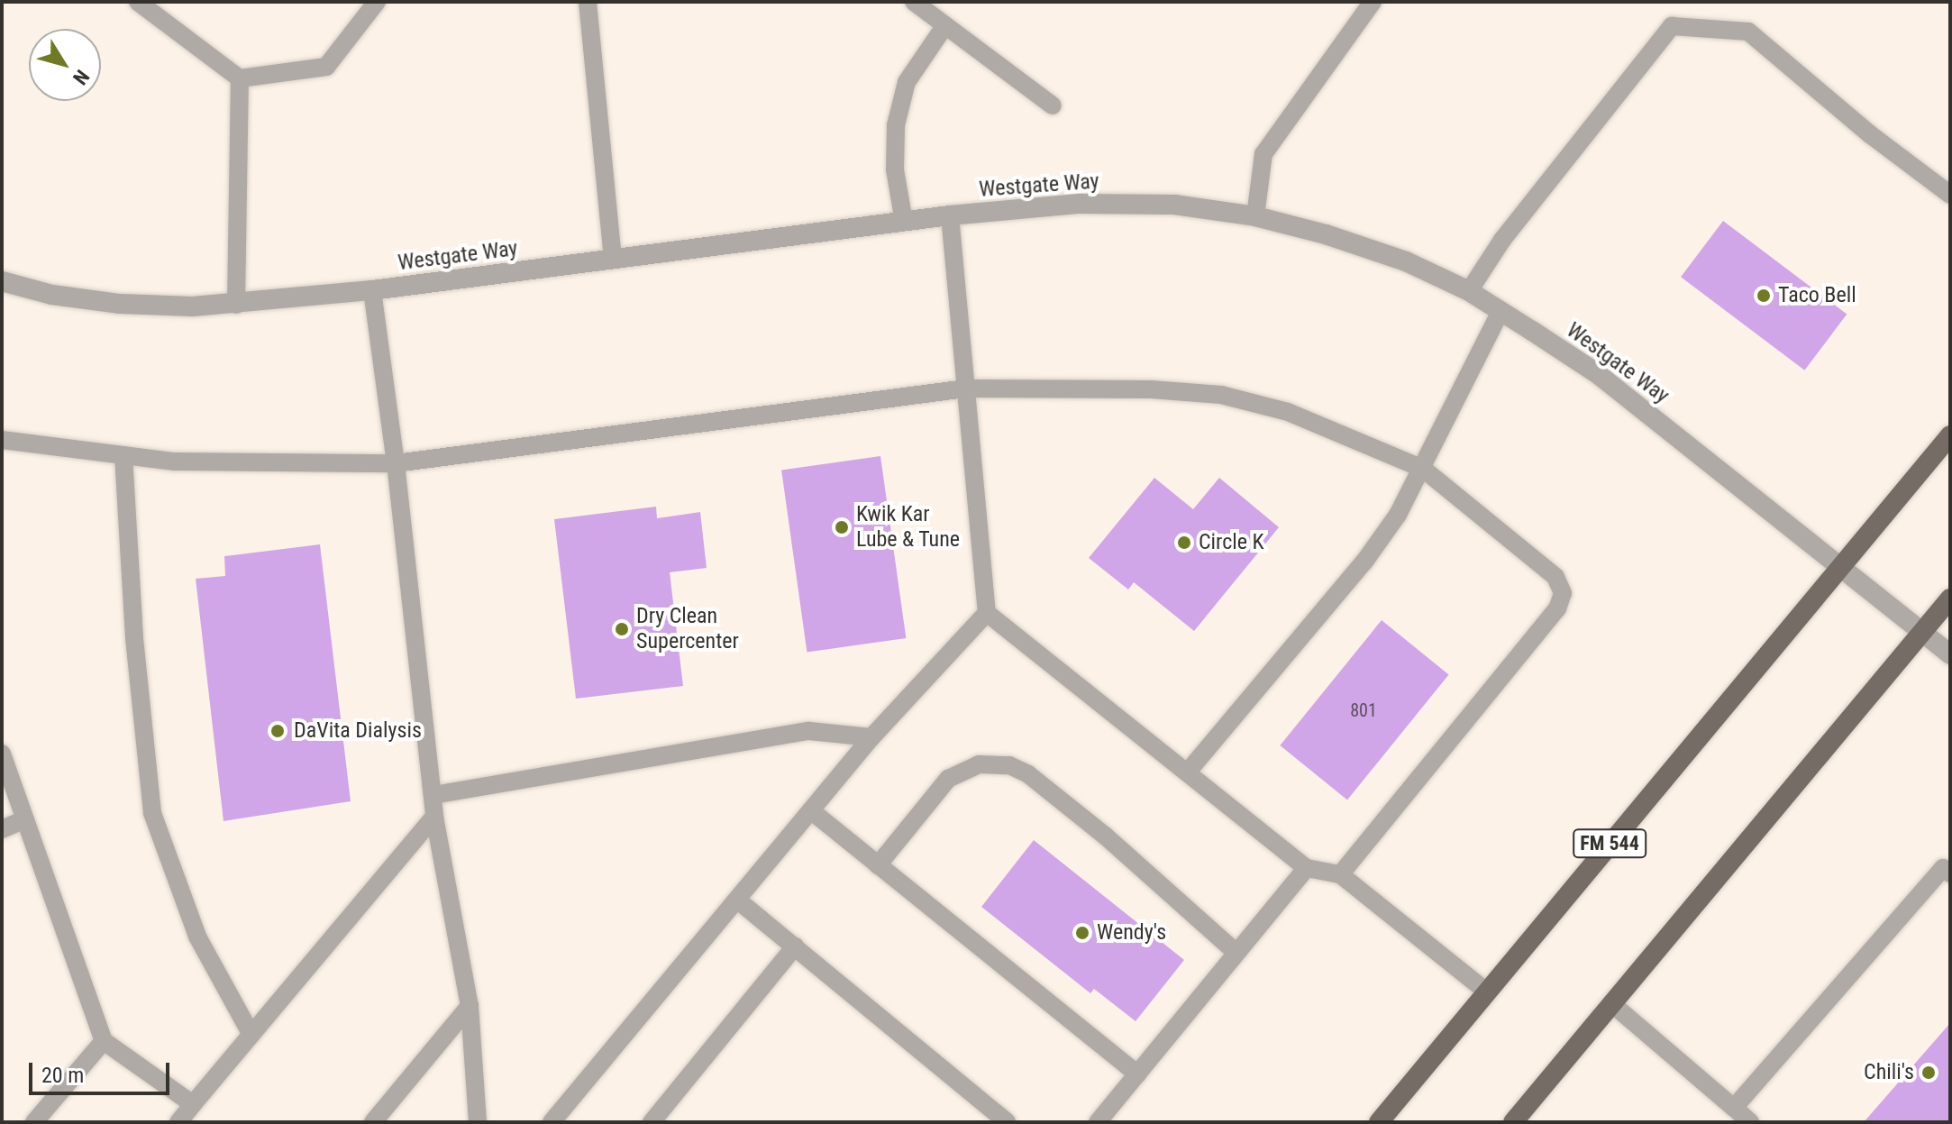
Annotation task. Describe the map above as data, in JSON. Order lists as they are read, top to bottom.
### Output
{
  "streets": {
    "main road": ["FM 544"],
    "street": ["Westgate Way"]
  },
  "crossings": [
    ["Westgate Way", "FM 544"]
  ],
  "places": [
    "Taco Bell",
    "Kwik Kar Lube & Tune",
    "Circle K",
    "Dry Clean Supercenter",
    "DaVita Dialysis",
    "Wendy's",
    "Chili's"
  ],
  "house_numbers": ["801"],
  "scale_bar": "20 m",
  "north": "bottom right"
}
